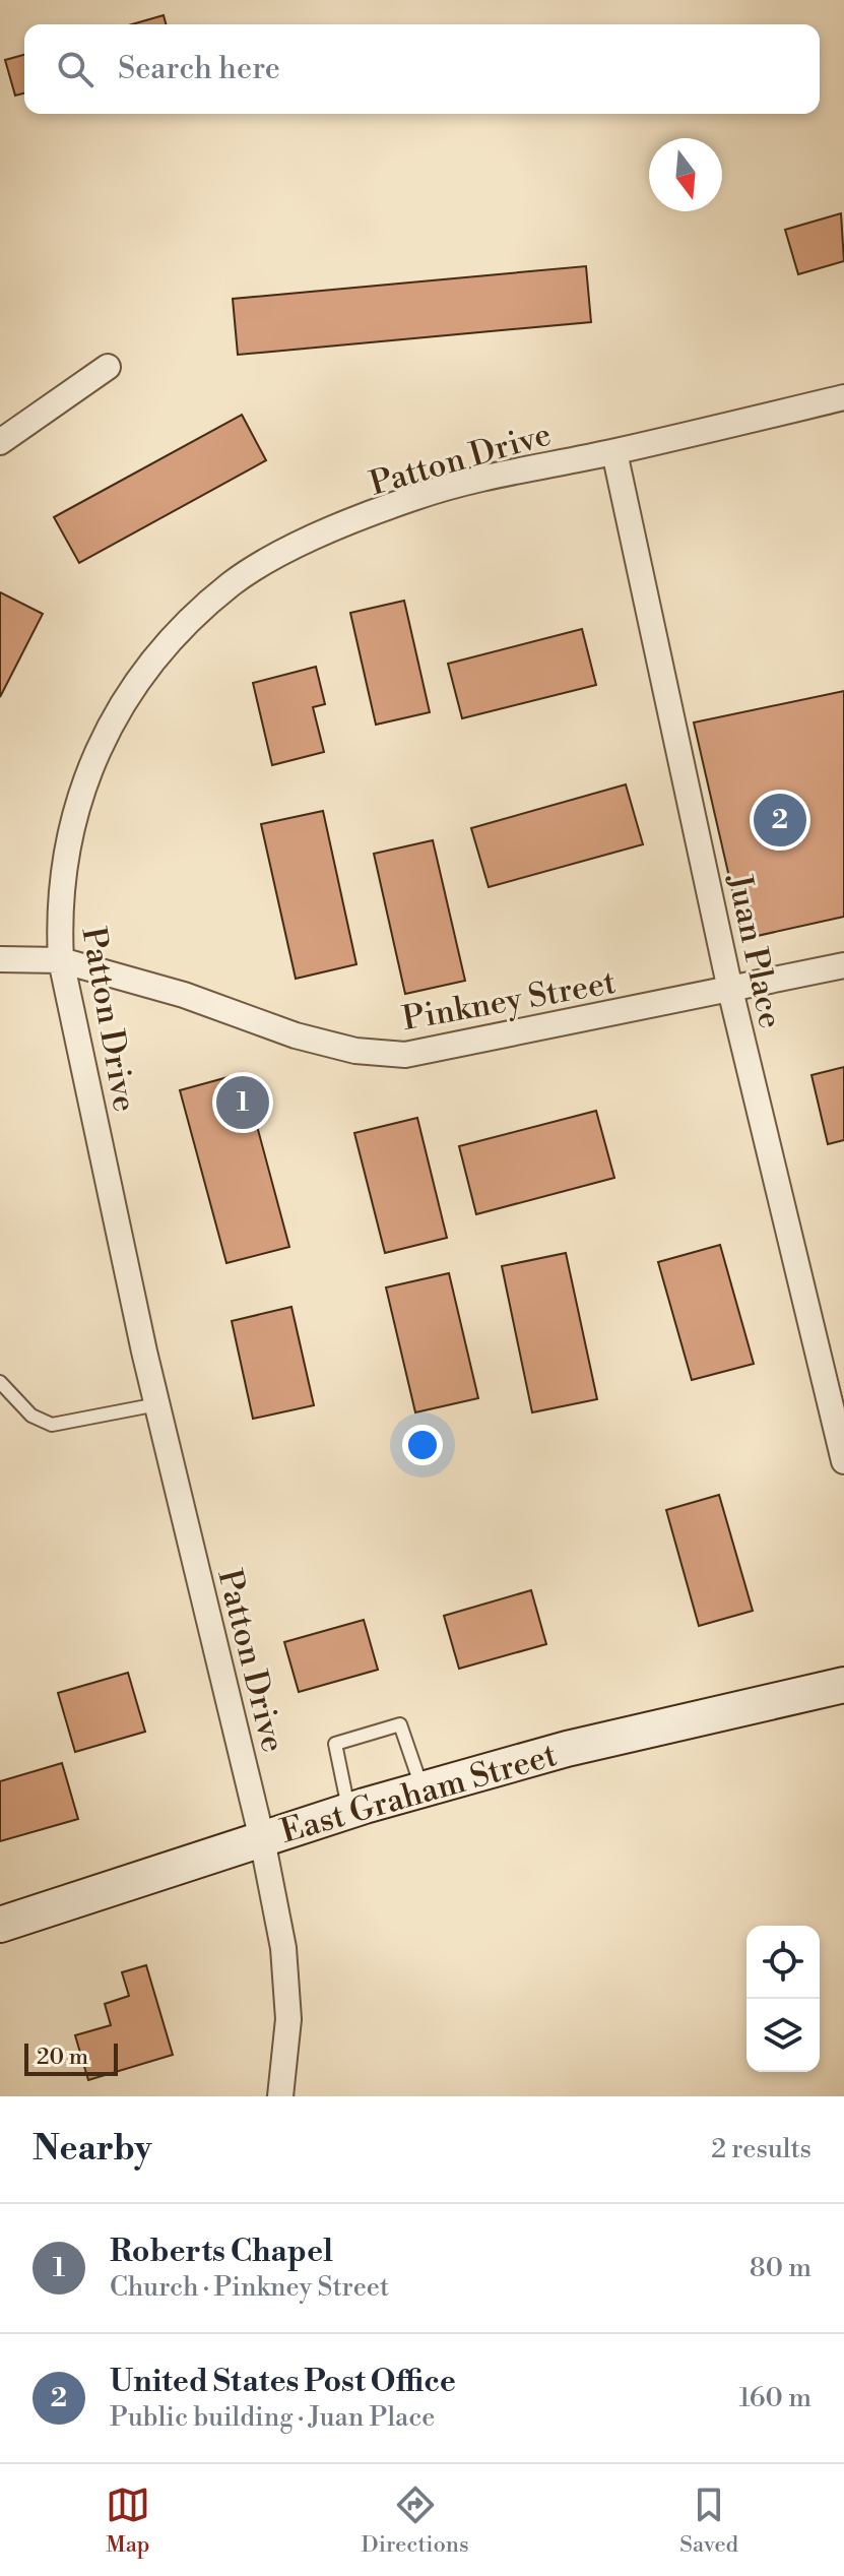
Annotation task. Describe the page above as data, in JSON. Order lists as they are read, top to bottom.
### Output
{
  "streets": {
    "street": [
      "Patton Drive",
      "Juan Place",
      "Pinkney Street",
      "East Graham Street"
    ]
  },
  "crossings": [
    ["Patton Drive", "Juan Place"],
    ["Patton Drive", "Pinkney Street"],
    ["Patton Drive", "East Graham Street"],
    ["Juan Place", "Pinkney Street"]
  ],
  "scale_bar": "20 m",
  "north": "bottom",
  "page": {
    "search": "Search here",
    "pins": ["2", "1"],
    "scale": "20 m",
    "heading": ["Nearby", "2 results"],
    "list": [
      {
        "mark": "1",
        "name": "Roberts Chapel",
        "note": "Church · Pinkney Street",
        "value": "80 m"
      },
      {
        "mark": "2",
        "name": "United States Post Office",
        "note": "Public building · Juan Place",
        "value": "160 m"
      }
    ],
    "nav": ["Map", "Directions", "Saved"]
  }
}
